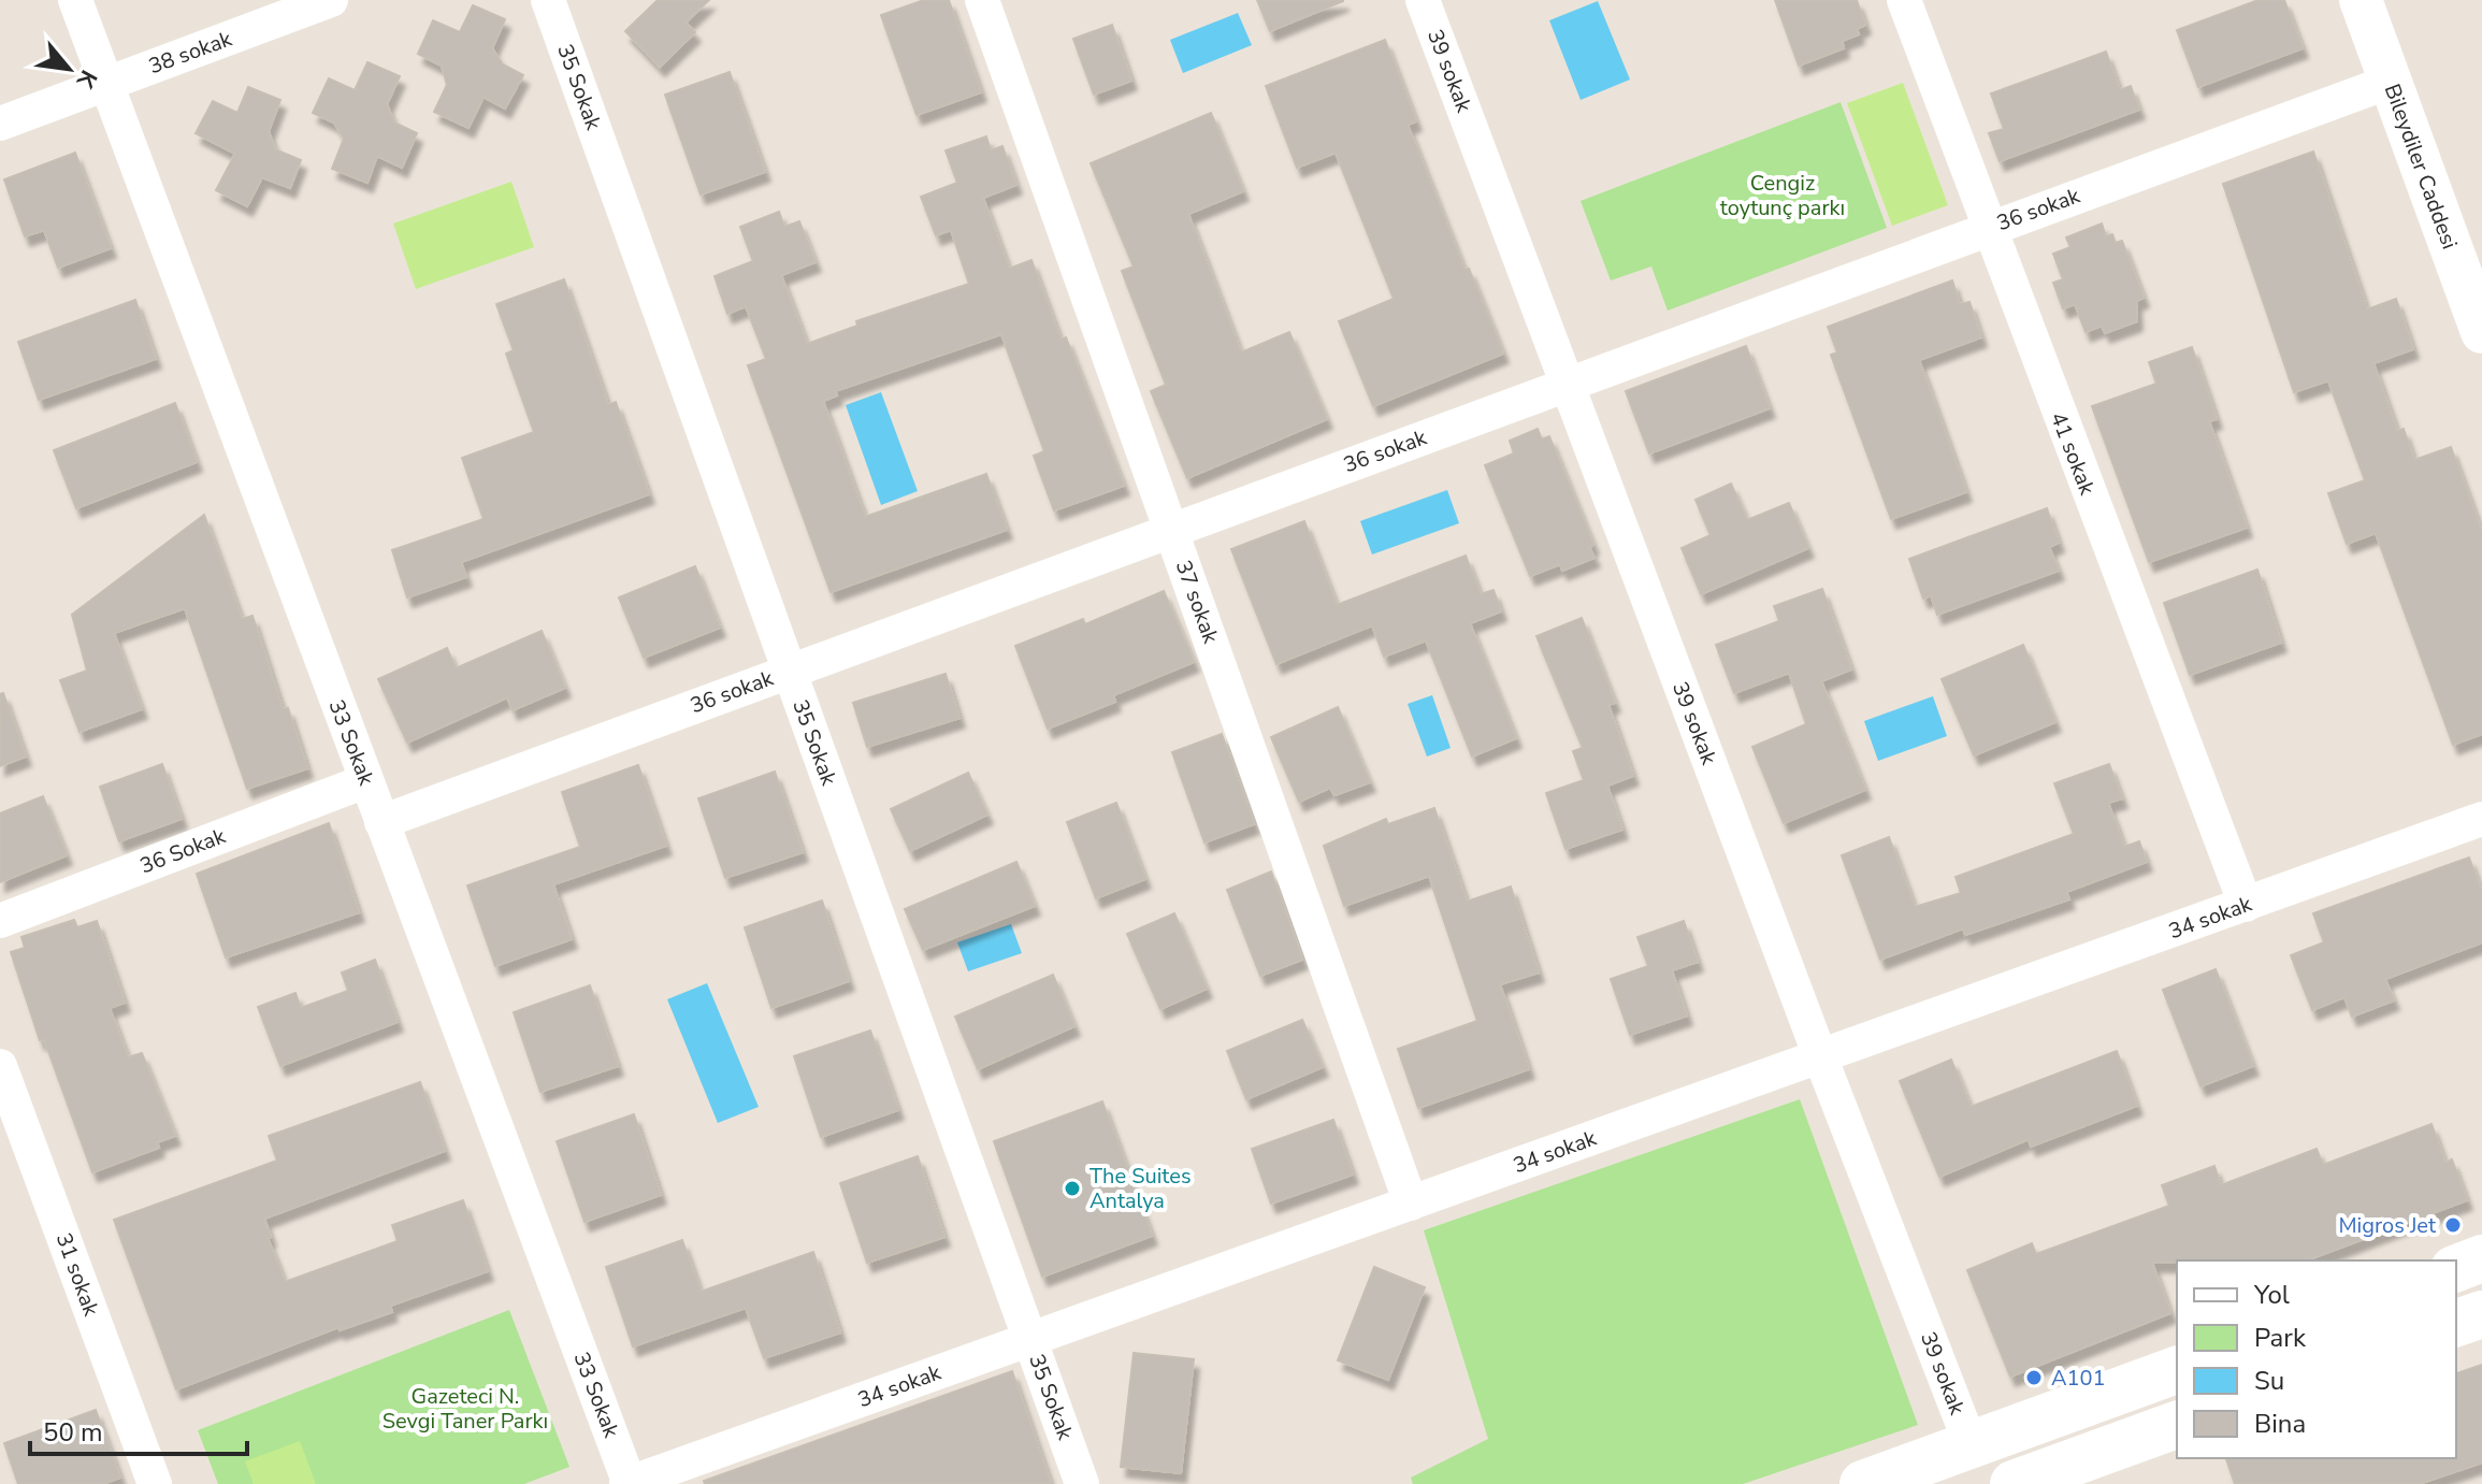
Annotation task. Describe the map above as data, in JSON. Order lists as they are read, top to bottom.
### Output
{
  "streets": {
    "street": [
      "38 sokak",
      "39 sokak",
      "35 Sokak",
      "Bileydiler Caddesi",
      "36 sokak",
      "41 sokak",
      "37 sokak",
      "33 Sokak",
      "36 Sokak",
      "34 sokak",
      "31 sokak"
    ]
  },
  "crossings": [
    ["38 sokak", "33 Sokak"],
    ["39 sokak", "36 sokak"],
    ["39 sokak", "34 sokak"],
    ["35 Sokak", "36 sokak"],
    ["35 Sokak", "34 sokak"],
    ["Bileydiler Caddesi", "36 sokak"],
    ["36 sokak", "41 sokak"],
    ["36 sokak", "37 sokak"],
    ["36 sokak", "33 Sokak"],
    ["41 sokak", "34 sokak"],
    ["37 sokak", "34 sokak"],
    ["33 Sokak", "36 Sokak"],
    ["33 Sokak", "34 sokak"]
  ],
  "parks": ["Cengiz toytunç parkı", "Gazeteci N. Sevgi Taner Parkı"],
  "places": ["The Suites Antalya", "Migros Jet", "A101"],
  "legend": [
    "Yol",
    "Park",
    "Su",
    "Bina"
  ],
  "scale_bar": "50 m",
  "north": "bottom right"
}
